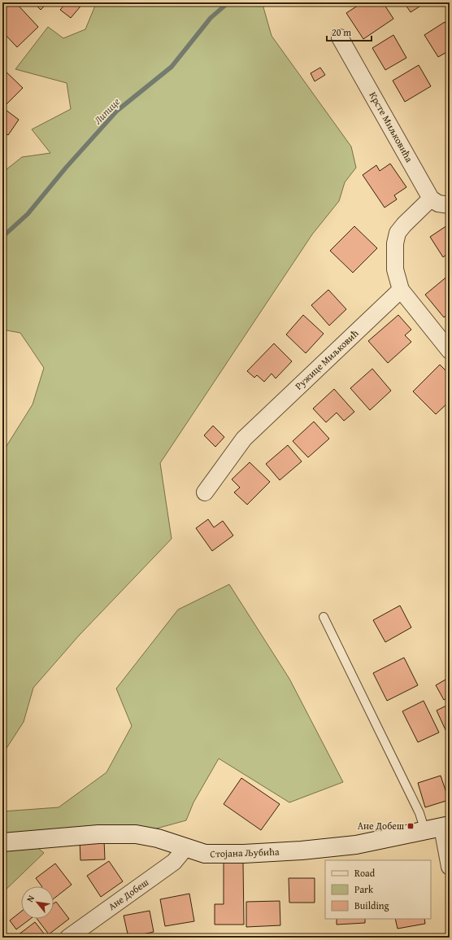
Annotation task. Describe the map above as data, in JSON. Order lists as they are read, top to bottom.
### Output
{
  "streets": {
    "street": [
      "Крсте Миљковића",
      "Ружице Миљковић",
      "Стојана Љубића",
      "Ане Добеш"
    ]
  },
  "crossings": [
    ["Стојана Љубића", "Ане Добеш"]
  ],
  "water": ["Липице"],
  "places": {
    "transit": ["Ане Добеш"]
  },
  "legend": ["Road", "Park", "Building"],
  "scale_bar": "20 m",
  "north": "top left"
}
